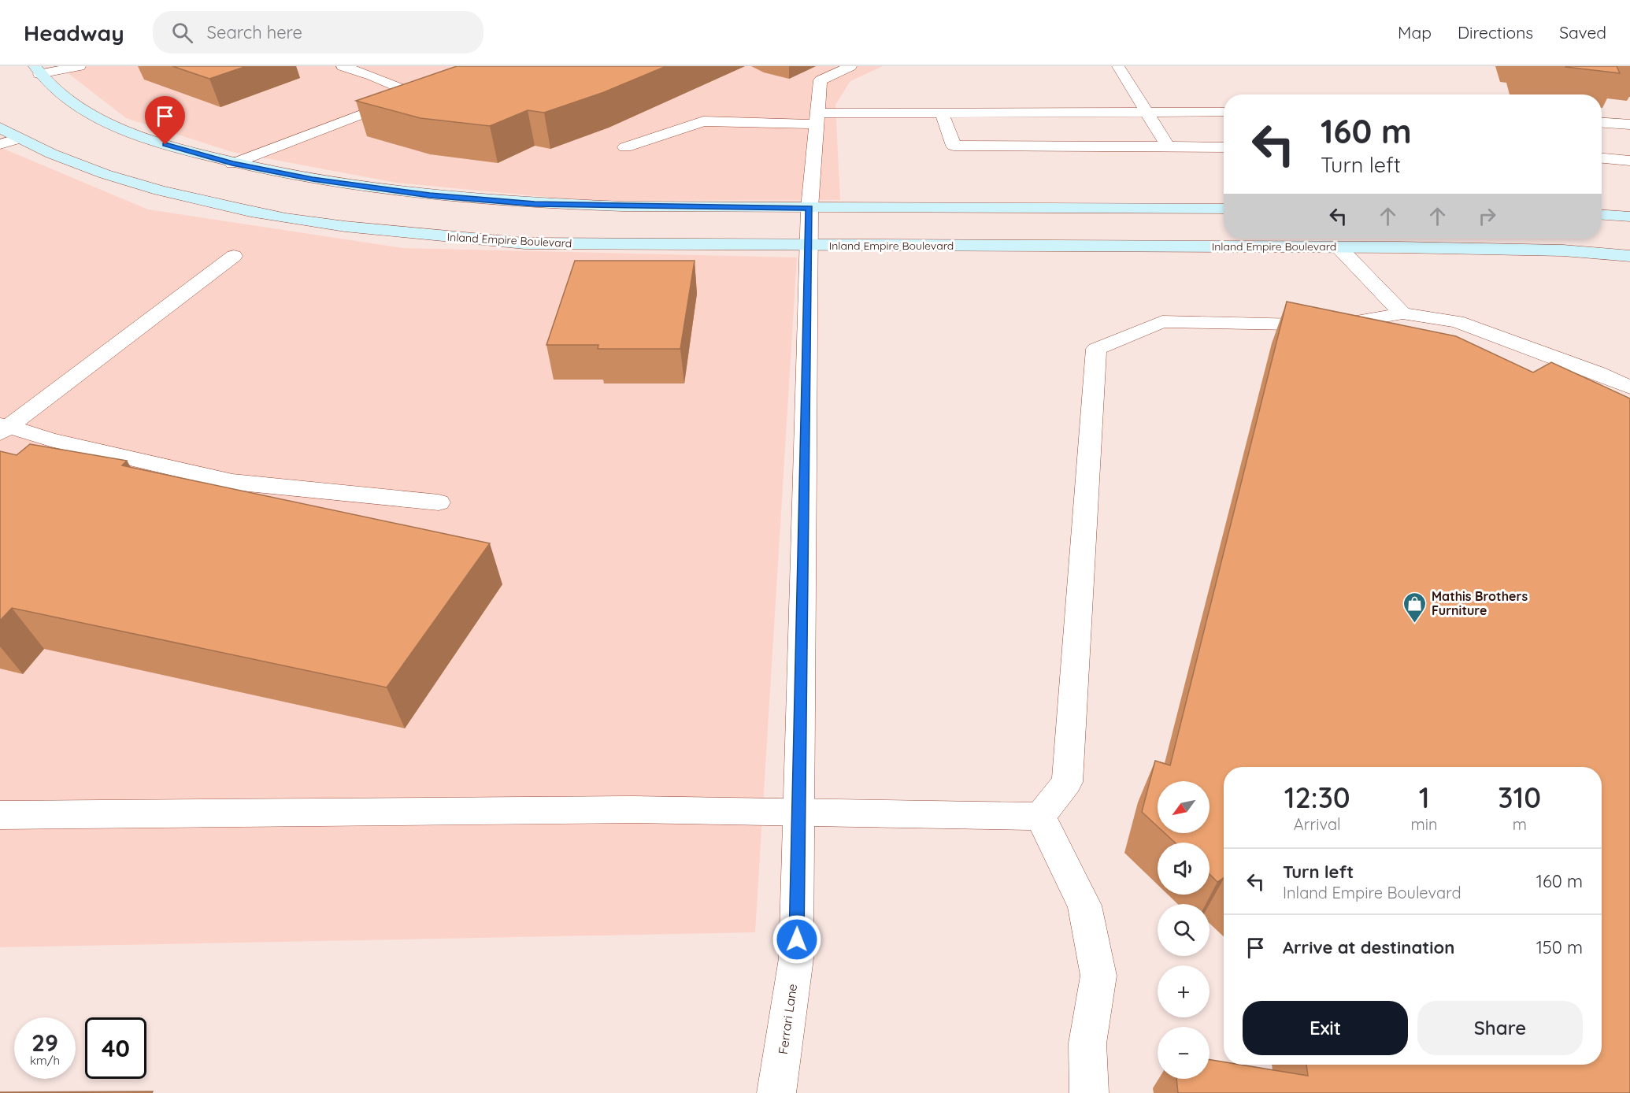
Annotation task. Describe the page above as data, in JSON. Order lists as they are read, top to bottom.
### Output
{
  "streets": {
    "main road": ["Inland Empire Boulevard"],
    "street": ["Ferrari Lane"]
  },
  "crossings": [
    ["Inland Empire Boulevard", "Ferrari Lane"]
  ],
  "places": {
    "shop": ["Mathis Brothers Furniture"]
  },
  "north": "bottom left",
  "page": {
    "header": "Headway",
    "search": "Search here",
    "nav": ["Map", "Directions", "Saved"],
    "turn": ["160 m", "Turn left"],
    "eta": [
      "12:30",
      "Arrival",
      "1",
      "min",
      "310",
      "m"
    ],
    "map_buttons": ["+", "−"],
    "list": [
      {
        "name": "Turn left",
        "note": "Inland Empire Boulevard",
        "value": "160 m"
      },
      {
        "name": "Arrive at destination",
        "value": "150 m"
      }
    ],
    "buttons": ["Exit", "Share"],
    "speed": "29 km/h",
    "limit": "40"
  }
}
